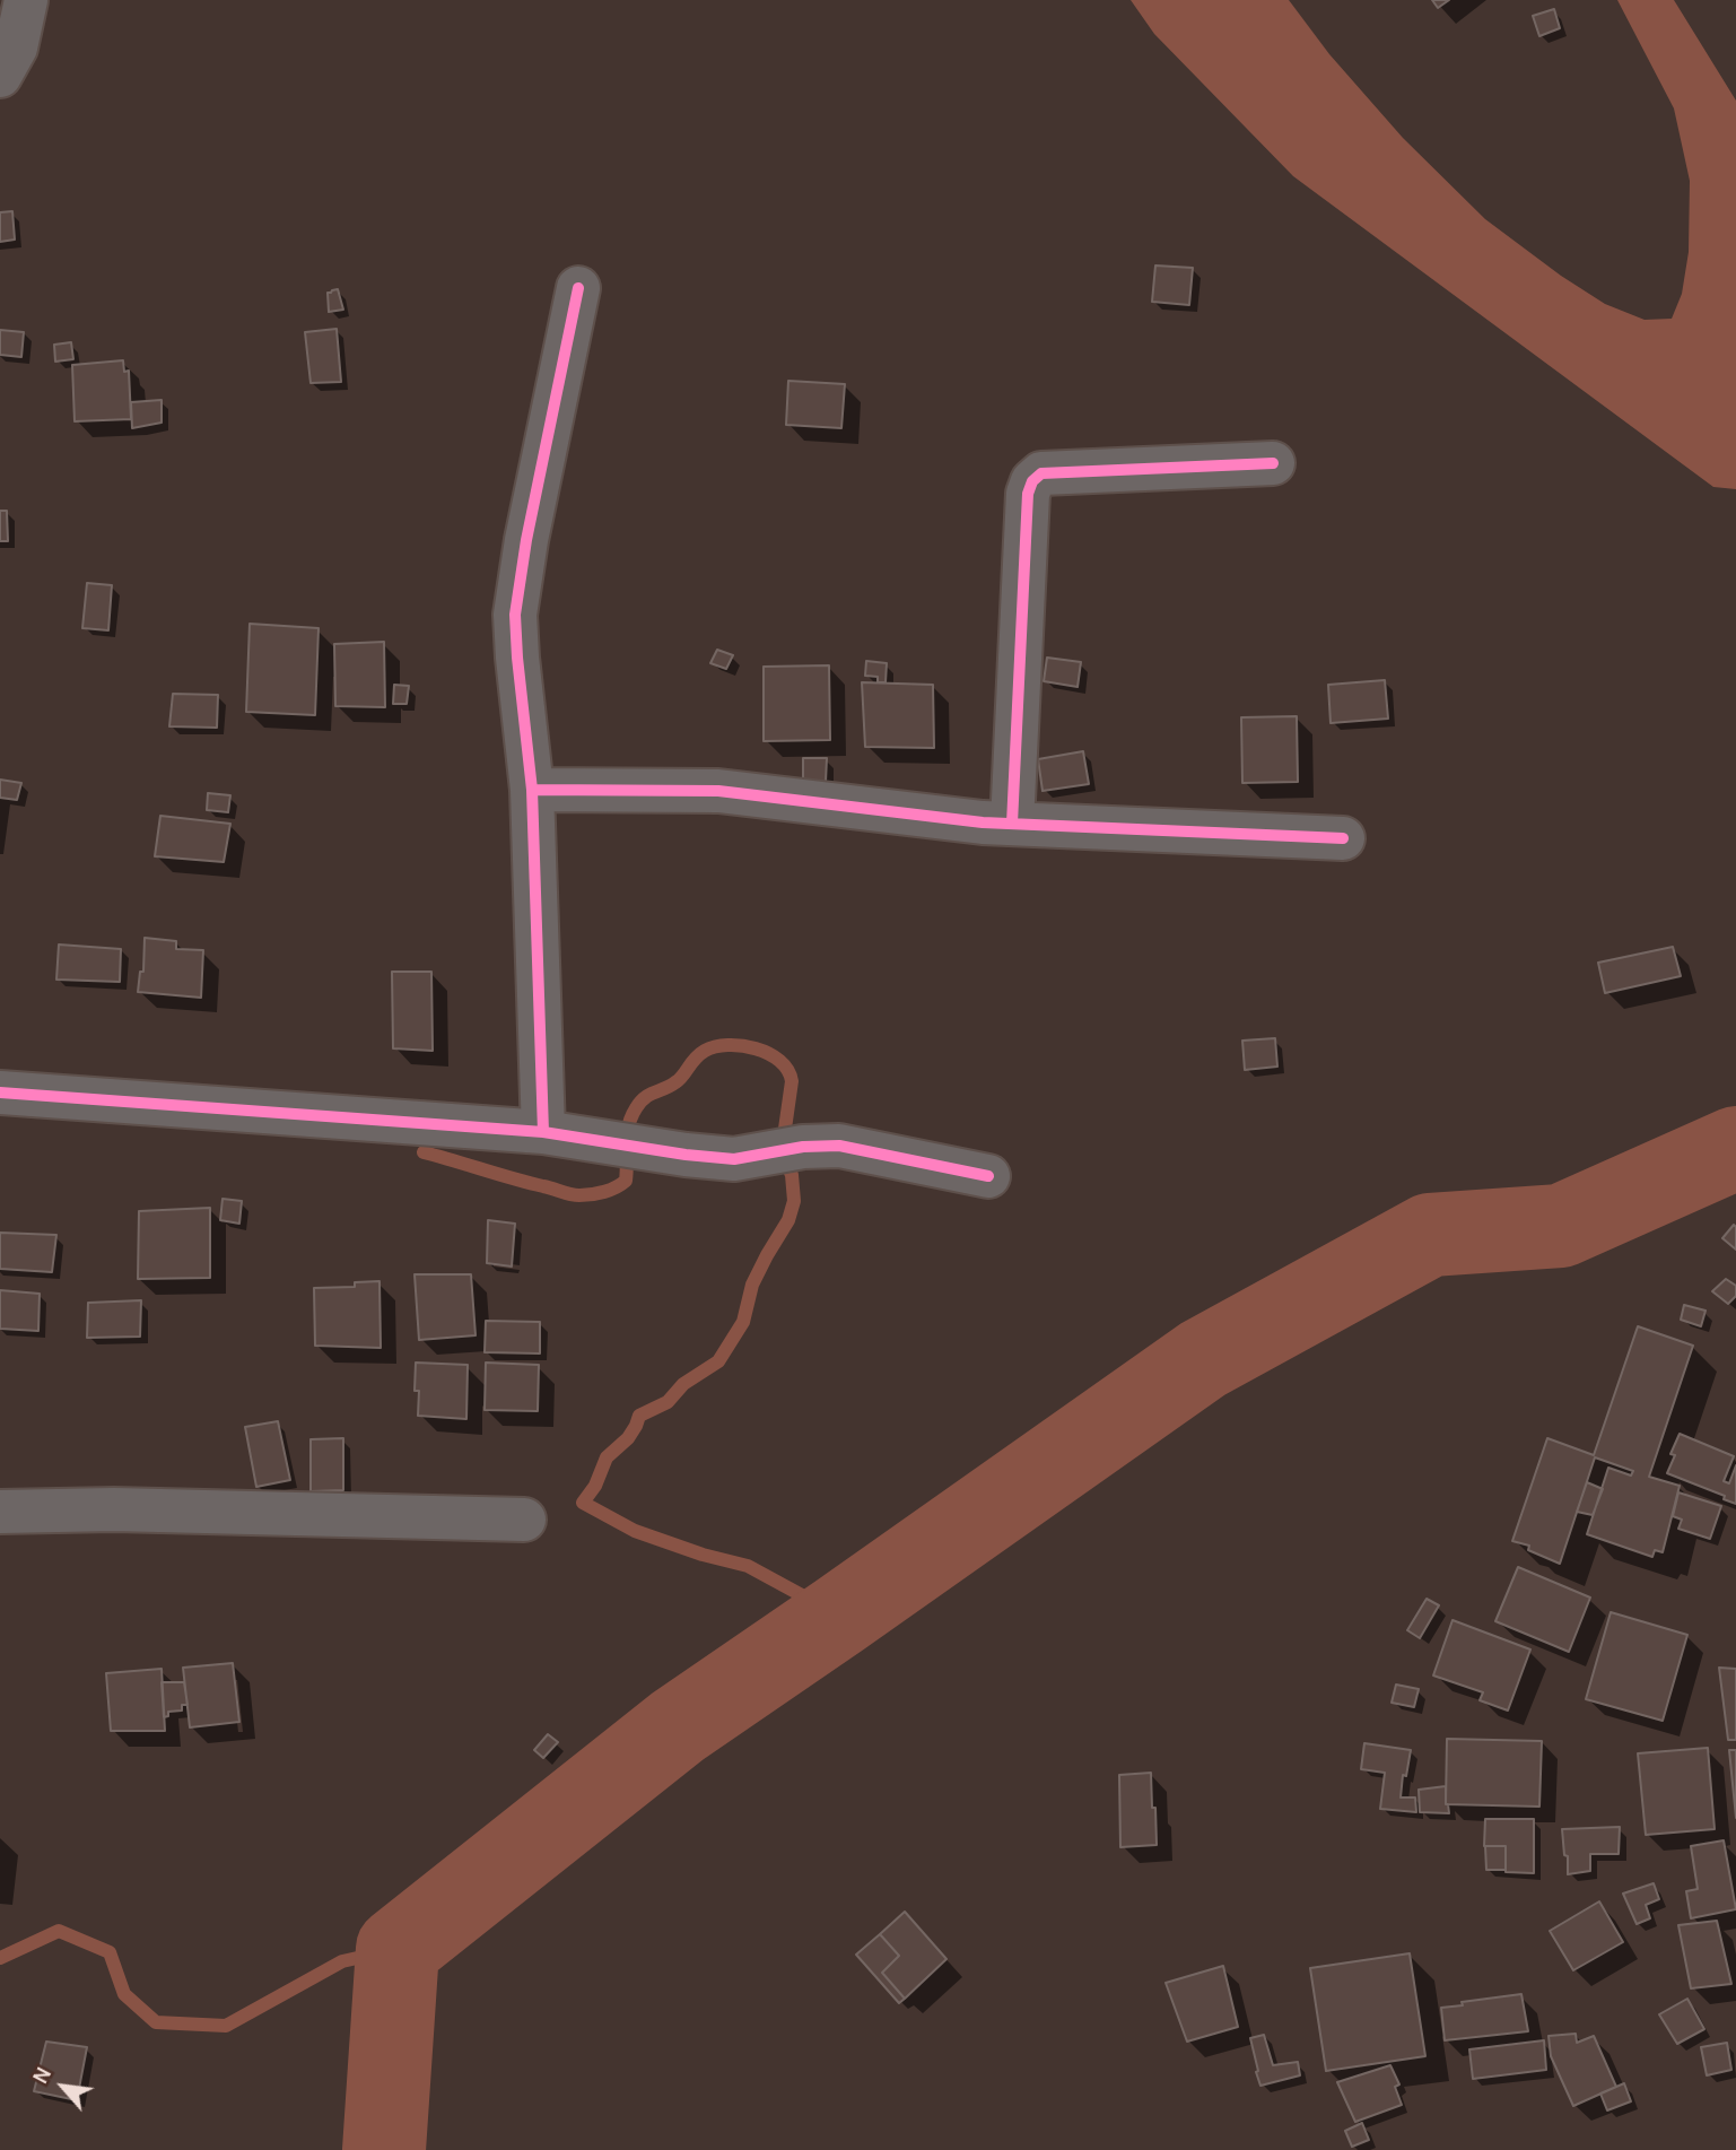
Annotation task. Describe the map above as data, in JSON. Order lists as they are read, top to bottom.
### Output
{
  "north": "top left"
}
